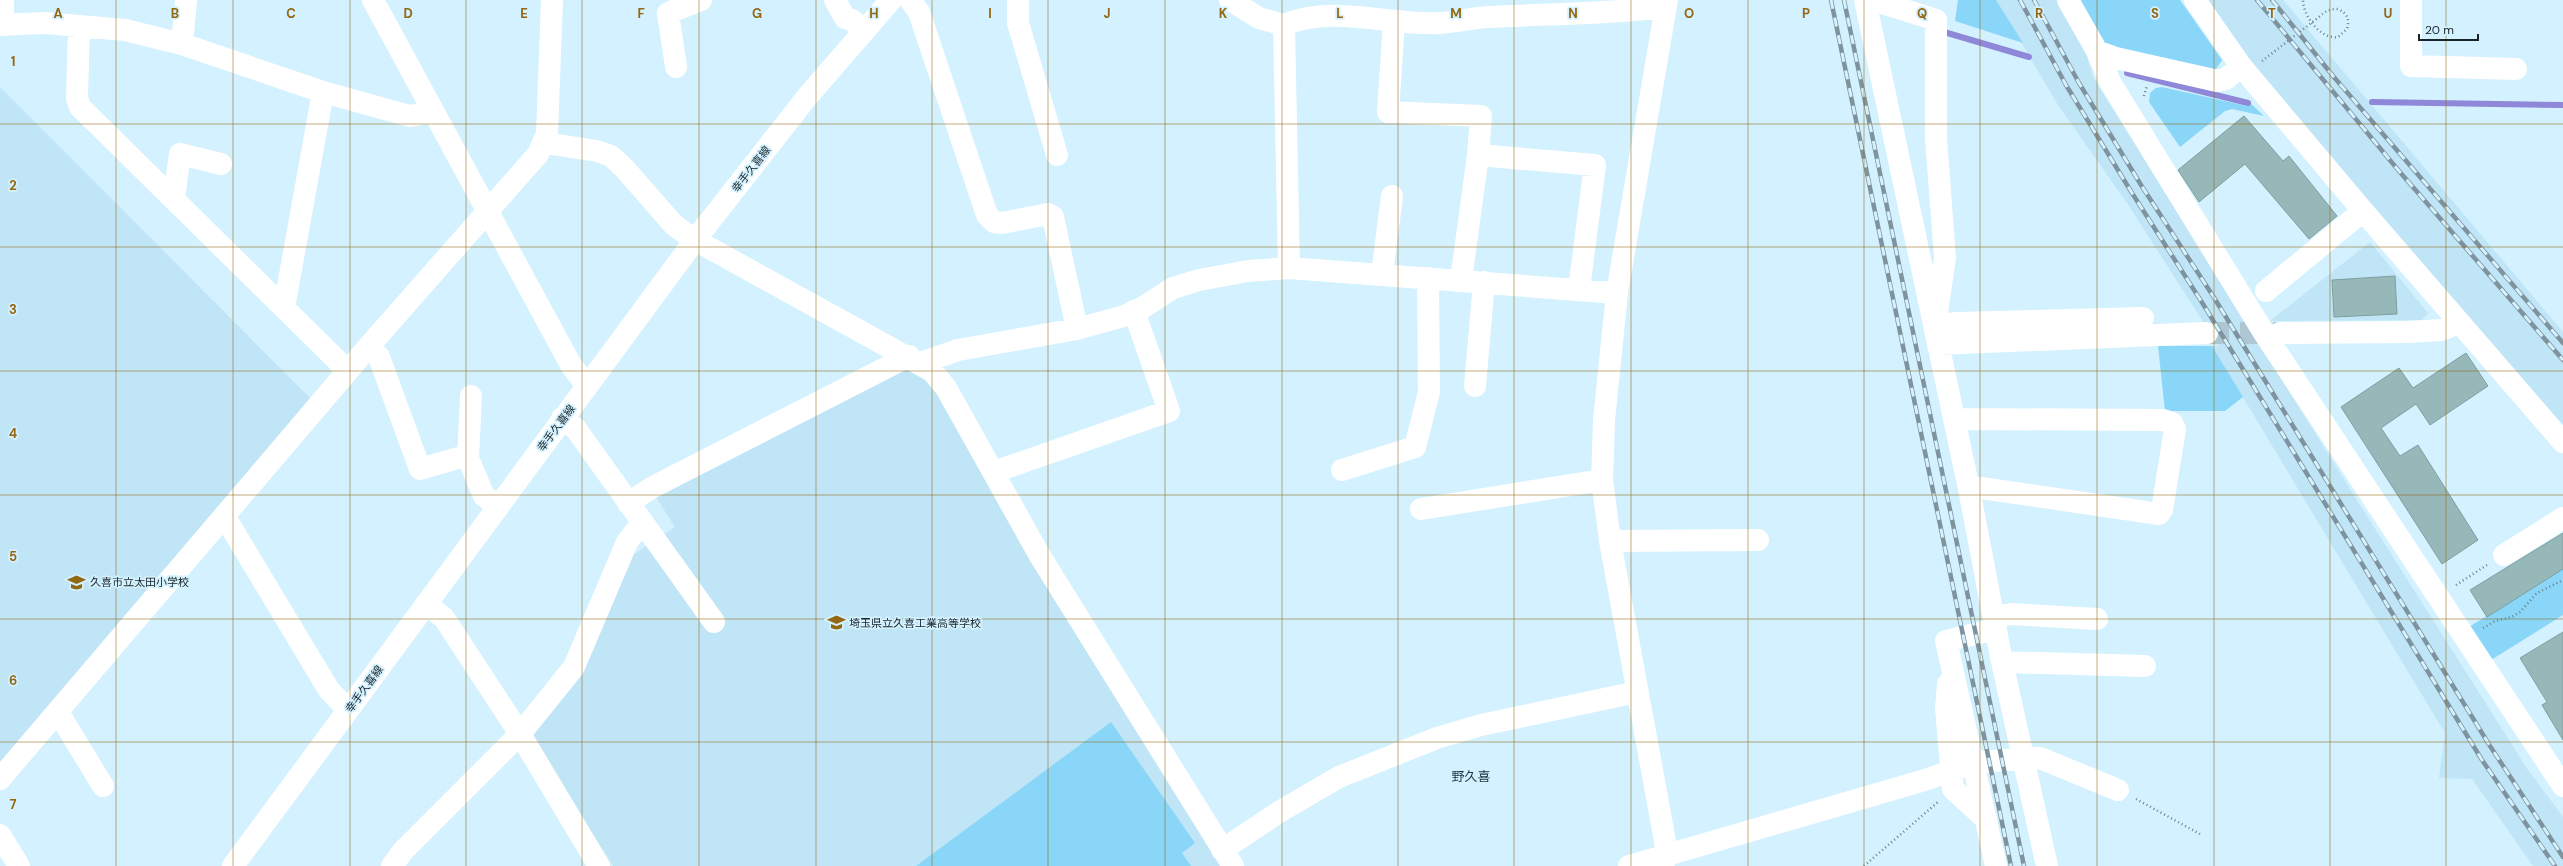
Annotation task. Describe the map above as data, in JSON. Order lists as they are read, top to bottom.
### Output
{
  "streets": {
    "street": ["幸手久喜線"]
  },
  "districts": ["野久喜"],
  "places": {
    "school or university": ["久喜市立太田小学校", "埼玉県立久喜工業高等学校"]
  },
  "scale_bar": "20 m",
  "grid": {
    "columns": [
      "A",
      "B",
      "C",
      "D",
      "E",
      "F",
      "G",
      "H",
      "I",
      "J",
      "K",
      "L",
      "M",
      "N",
      "O",
      "P",
      "Q",
      "R",
      "S",
      "T",
      "U"
    ],
    "rows": [
      "1",
      "2",
      "3",
      "4",
      "5",
      "6",
      "7"
    ]
  }
}
